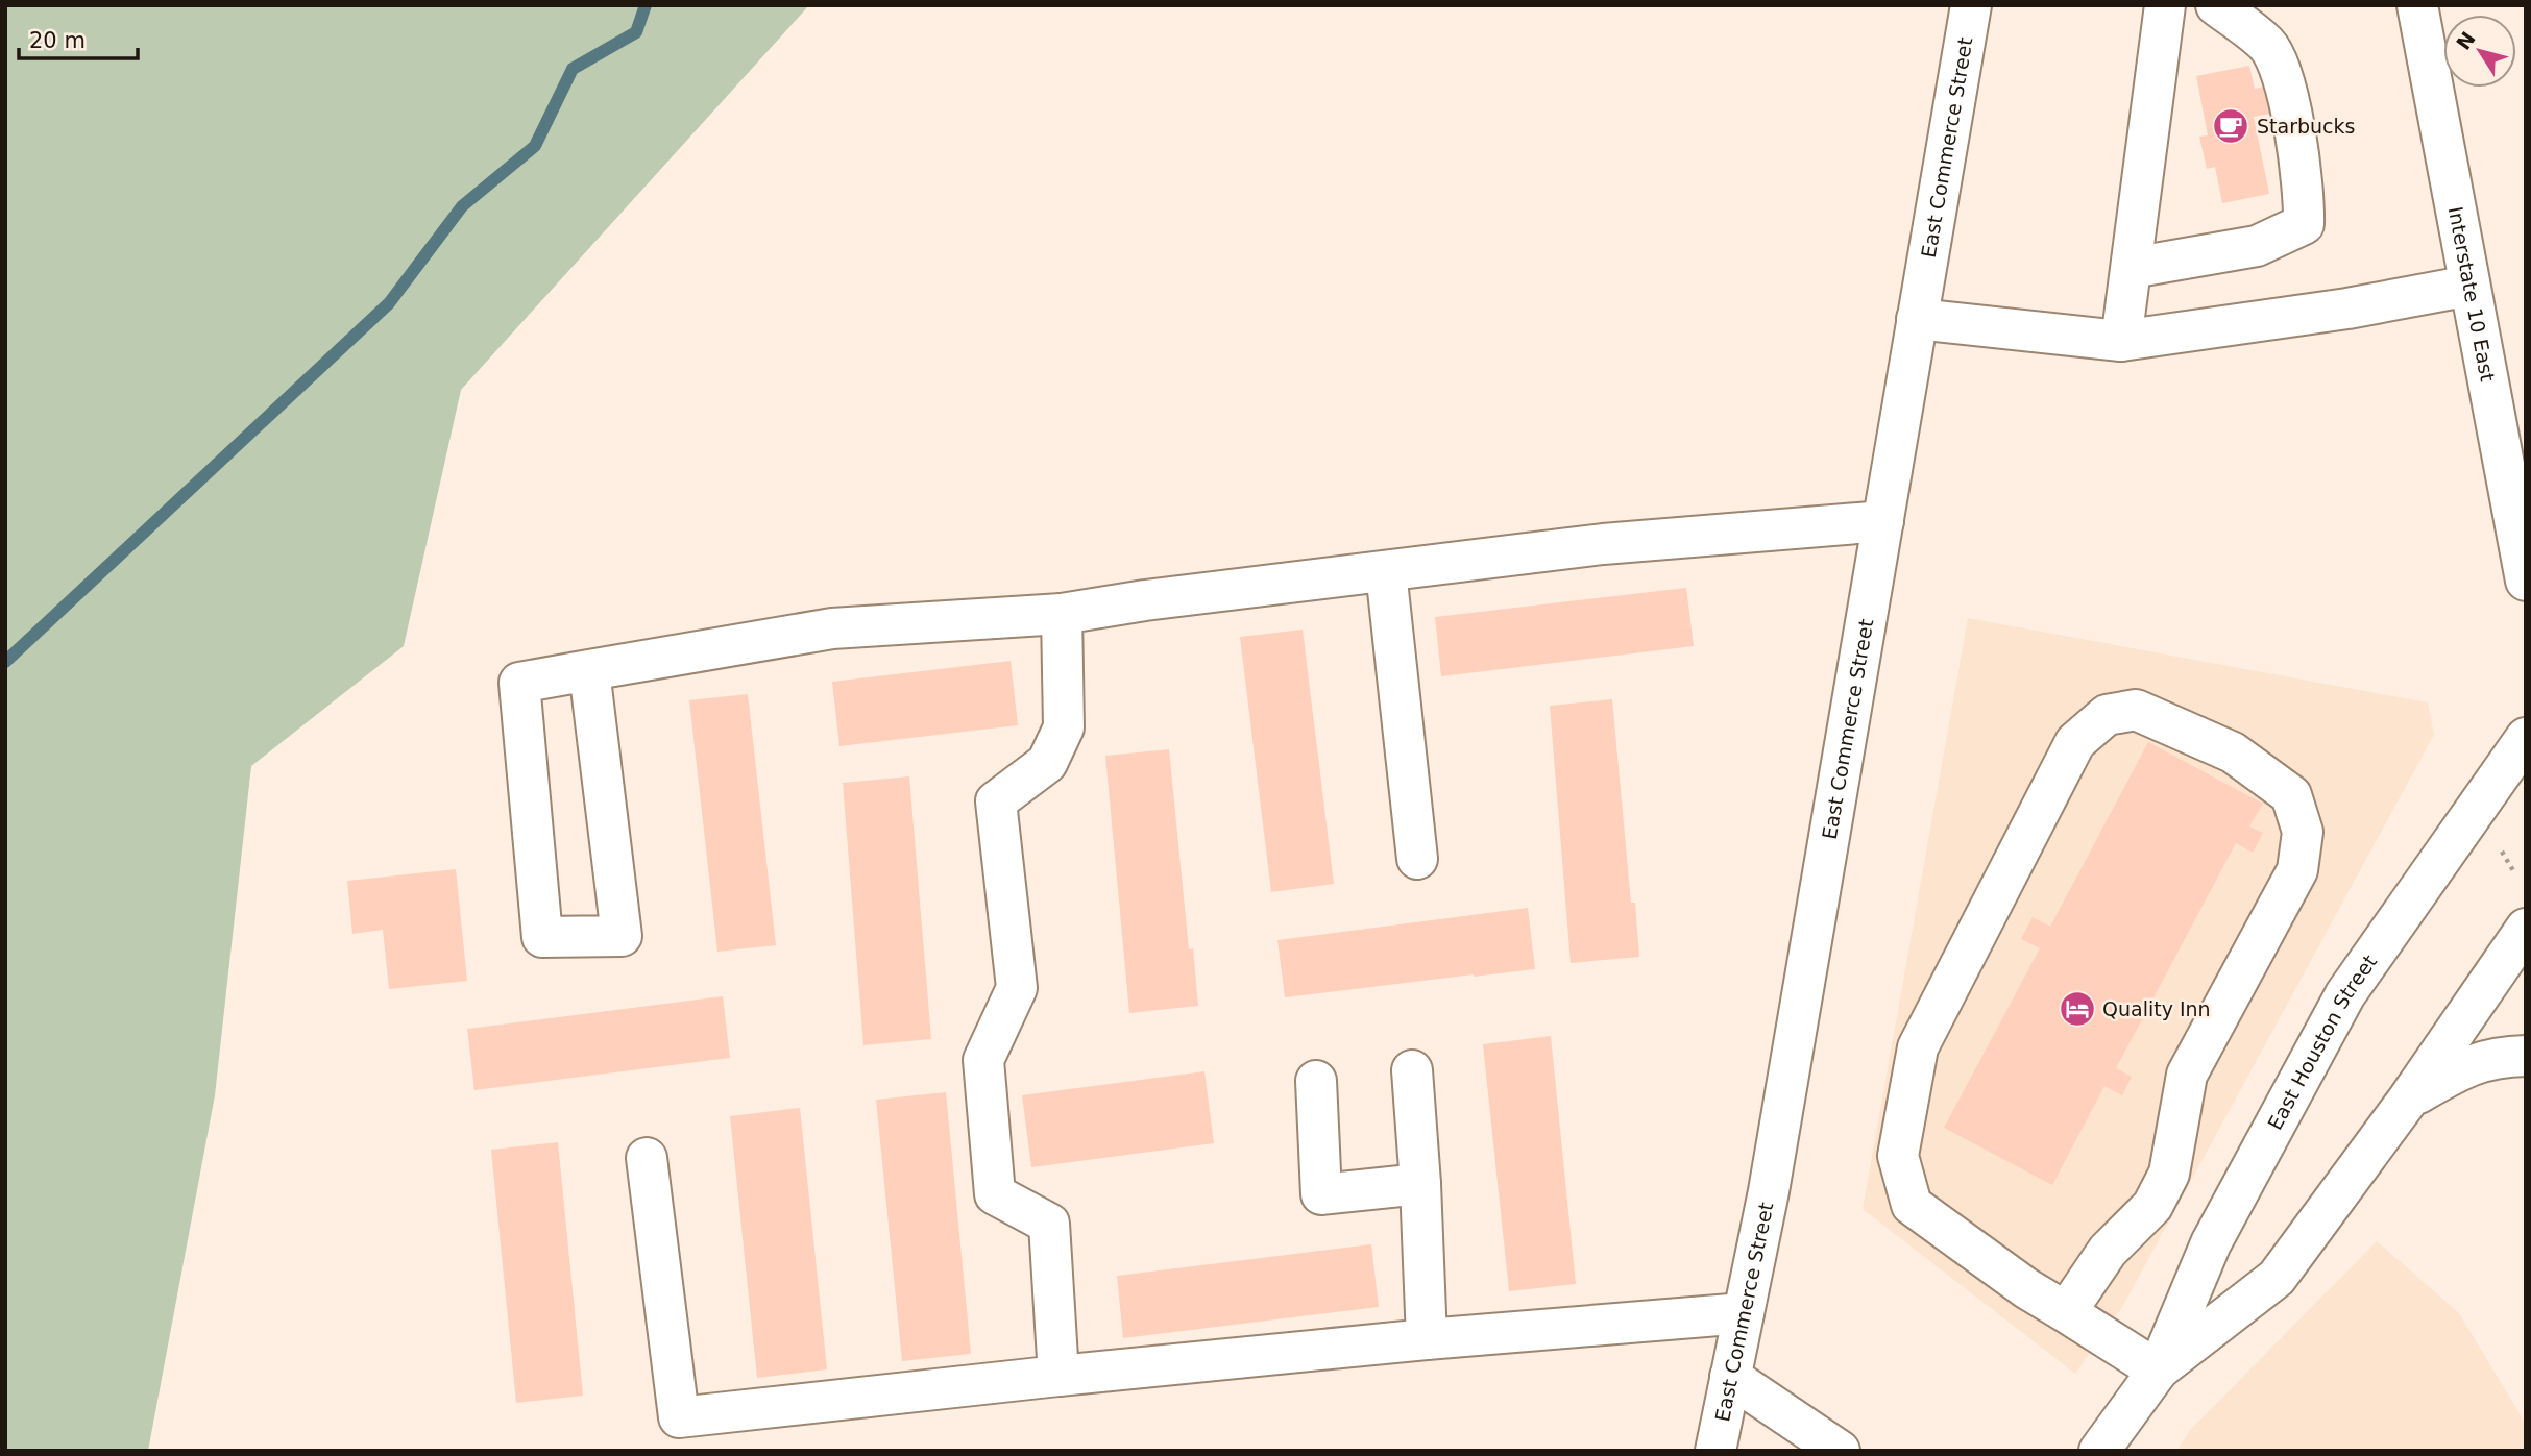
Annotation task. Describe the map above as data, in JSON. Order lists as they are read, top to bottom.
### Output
{
  "streets": {
    "main road": ["East Commerce Street", "Interstate 10 East", "East Houston Street"]
  },
  "places": {
    "cafe": ["Starbucks"],
    "hotel": ["Quality Inn"]
  },
  "scale_bar": "20 m",
  "north": "top left"
}
